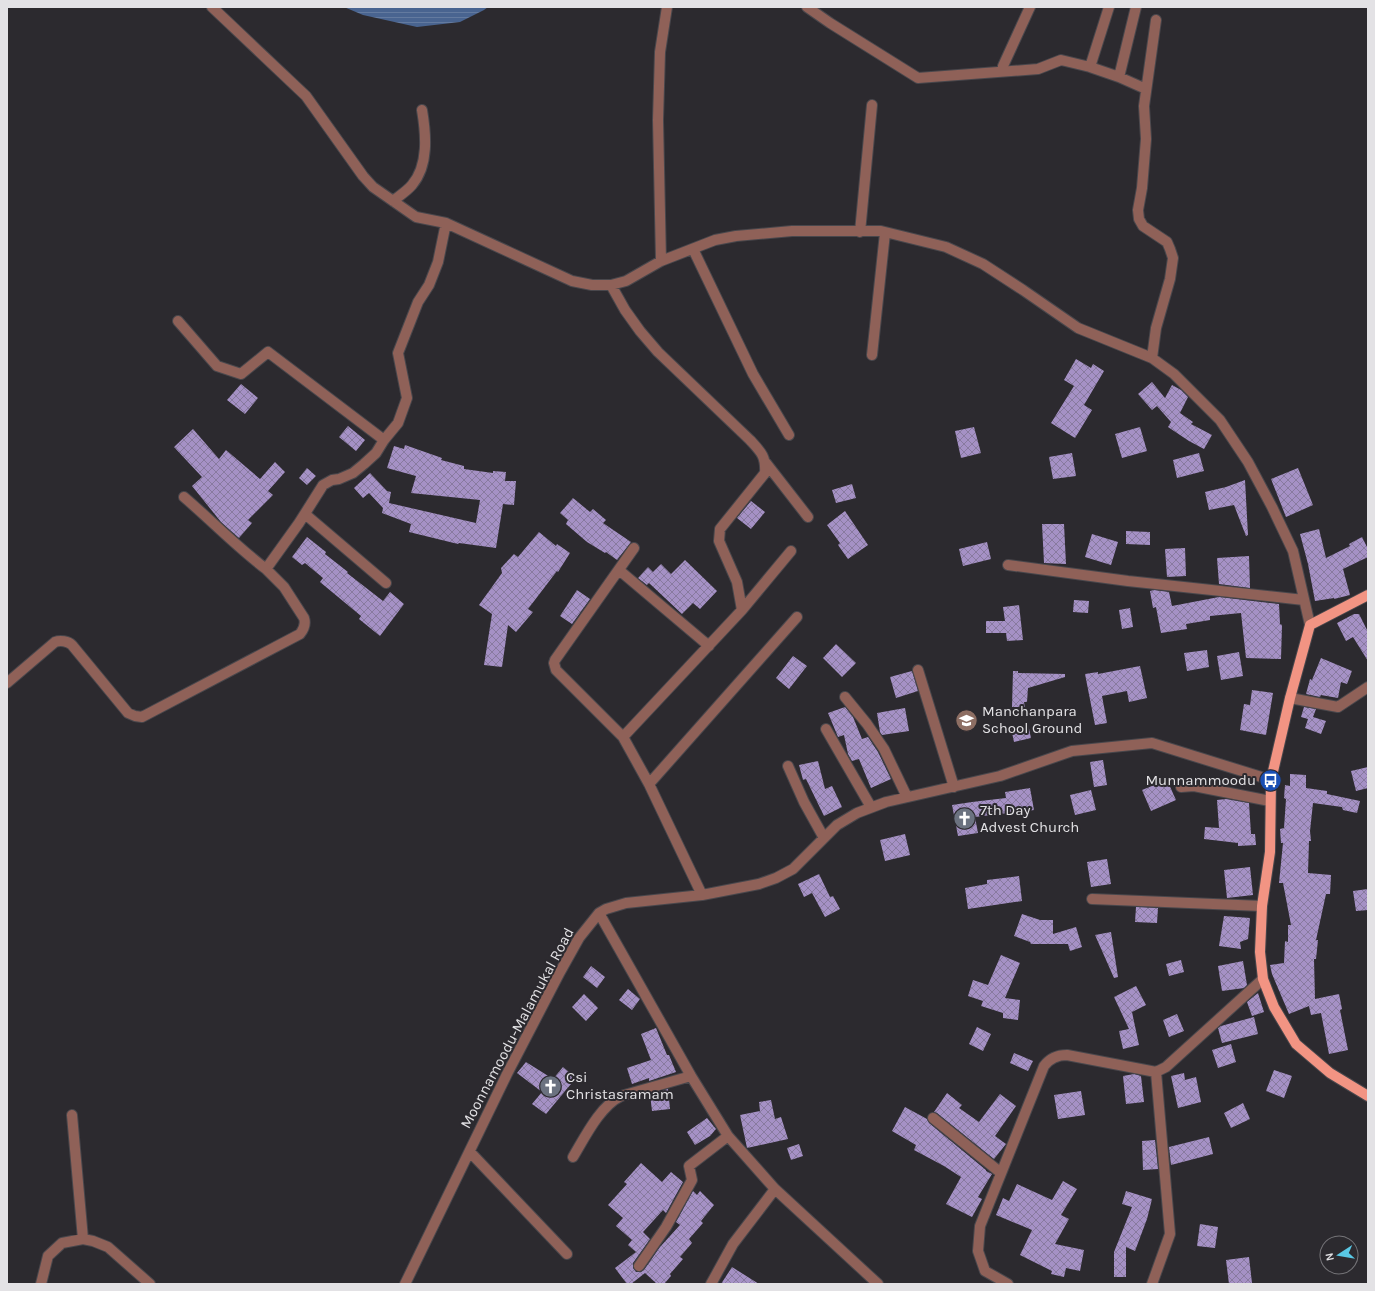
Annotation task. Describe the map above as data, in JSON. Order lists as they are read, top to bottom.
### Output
{
  "streets": {
    "street": ["Moonnamoodu-Malamukal Road"]
  },
  "places": {
    "school or university": ["Manchanpara School Ground"],
    "bus stop": ["Munnammoodu"],
    "church": ["7th Day Advest Church", "Csi Christasramam"]
  },
  "north": "left"
}
